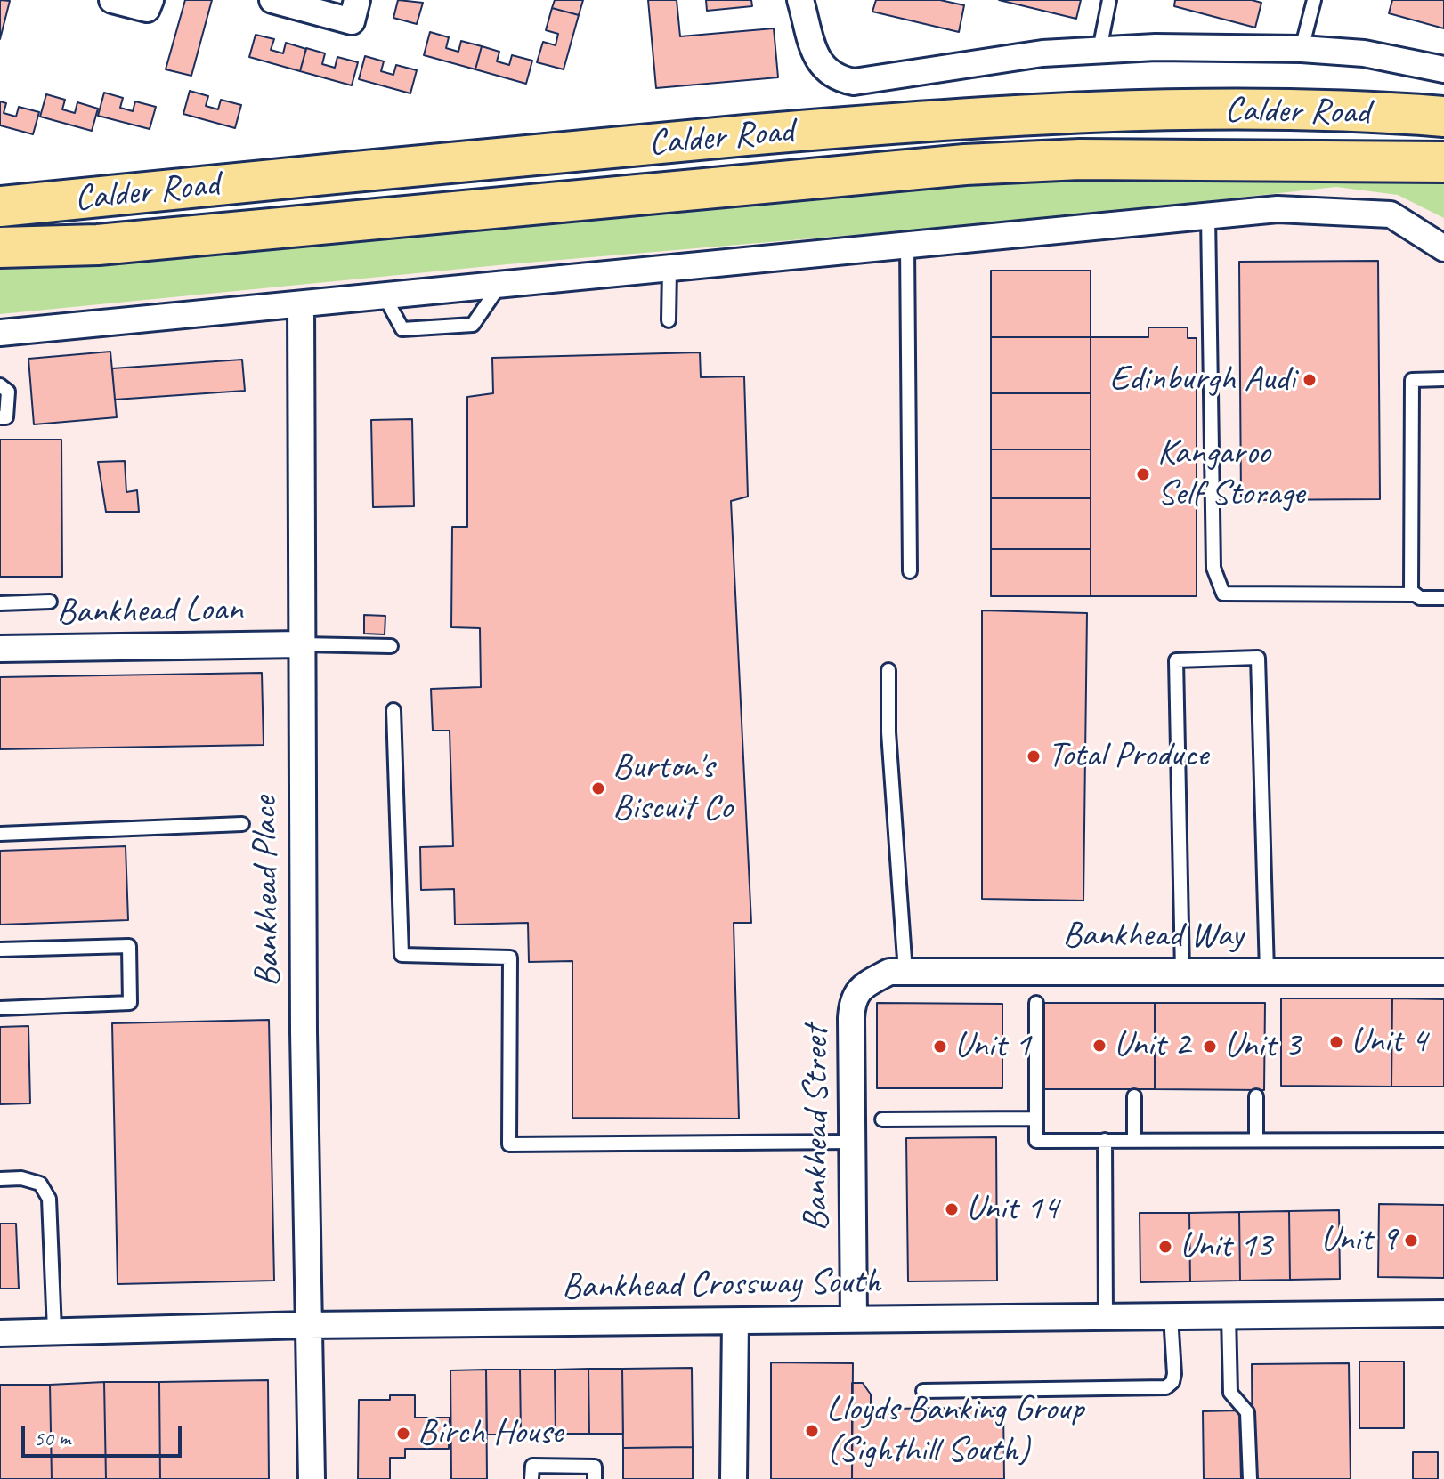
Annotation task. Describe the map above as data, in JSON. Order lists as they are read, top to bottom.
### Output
{
  "streets": {
    "main road": ["Calder Road"],
    "street": [
      "Bankhead Loan",
      "Bankhead Place",
      "Bankhead Way",
      "Bankhead Street",
      "Bankhead Crossway South"
    ]
  },
  "crossings": [
    ["Bankhead Loan", "Bankhead Place"],
    ["Bankhead Place", "Bankhead Crossway South"],
    ["Bankhead Way", "Bankhead Street"],
    ["Bankhead Street", "Bankhead Crossway South"]
  ],
  "places": [
    "Edinburgh Audi",
    "Kangaroo Self Storage",
    "Total Produce",
    "Burton's Biscuit Co",
    "Unit 4",
    "Unit 2",
    "Unit 1",
    "Unit 3",
    "Unit 14",
    "Unit 9",
    "Unit 13",
    "Lloyds Banking Group (Sighthill South)",
    "Birch House"
  ],
  "scale_bar": "50 m"
}
